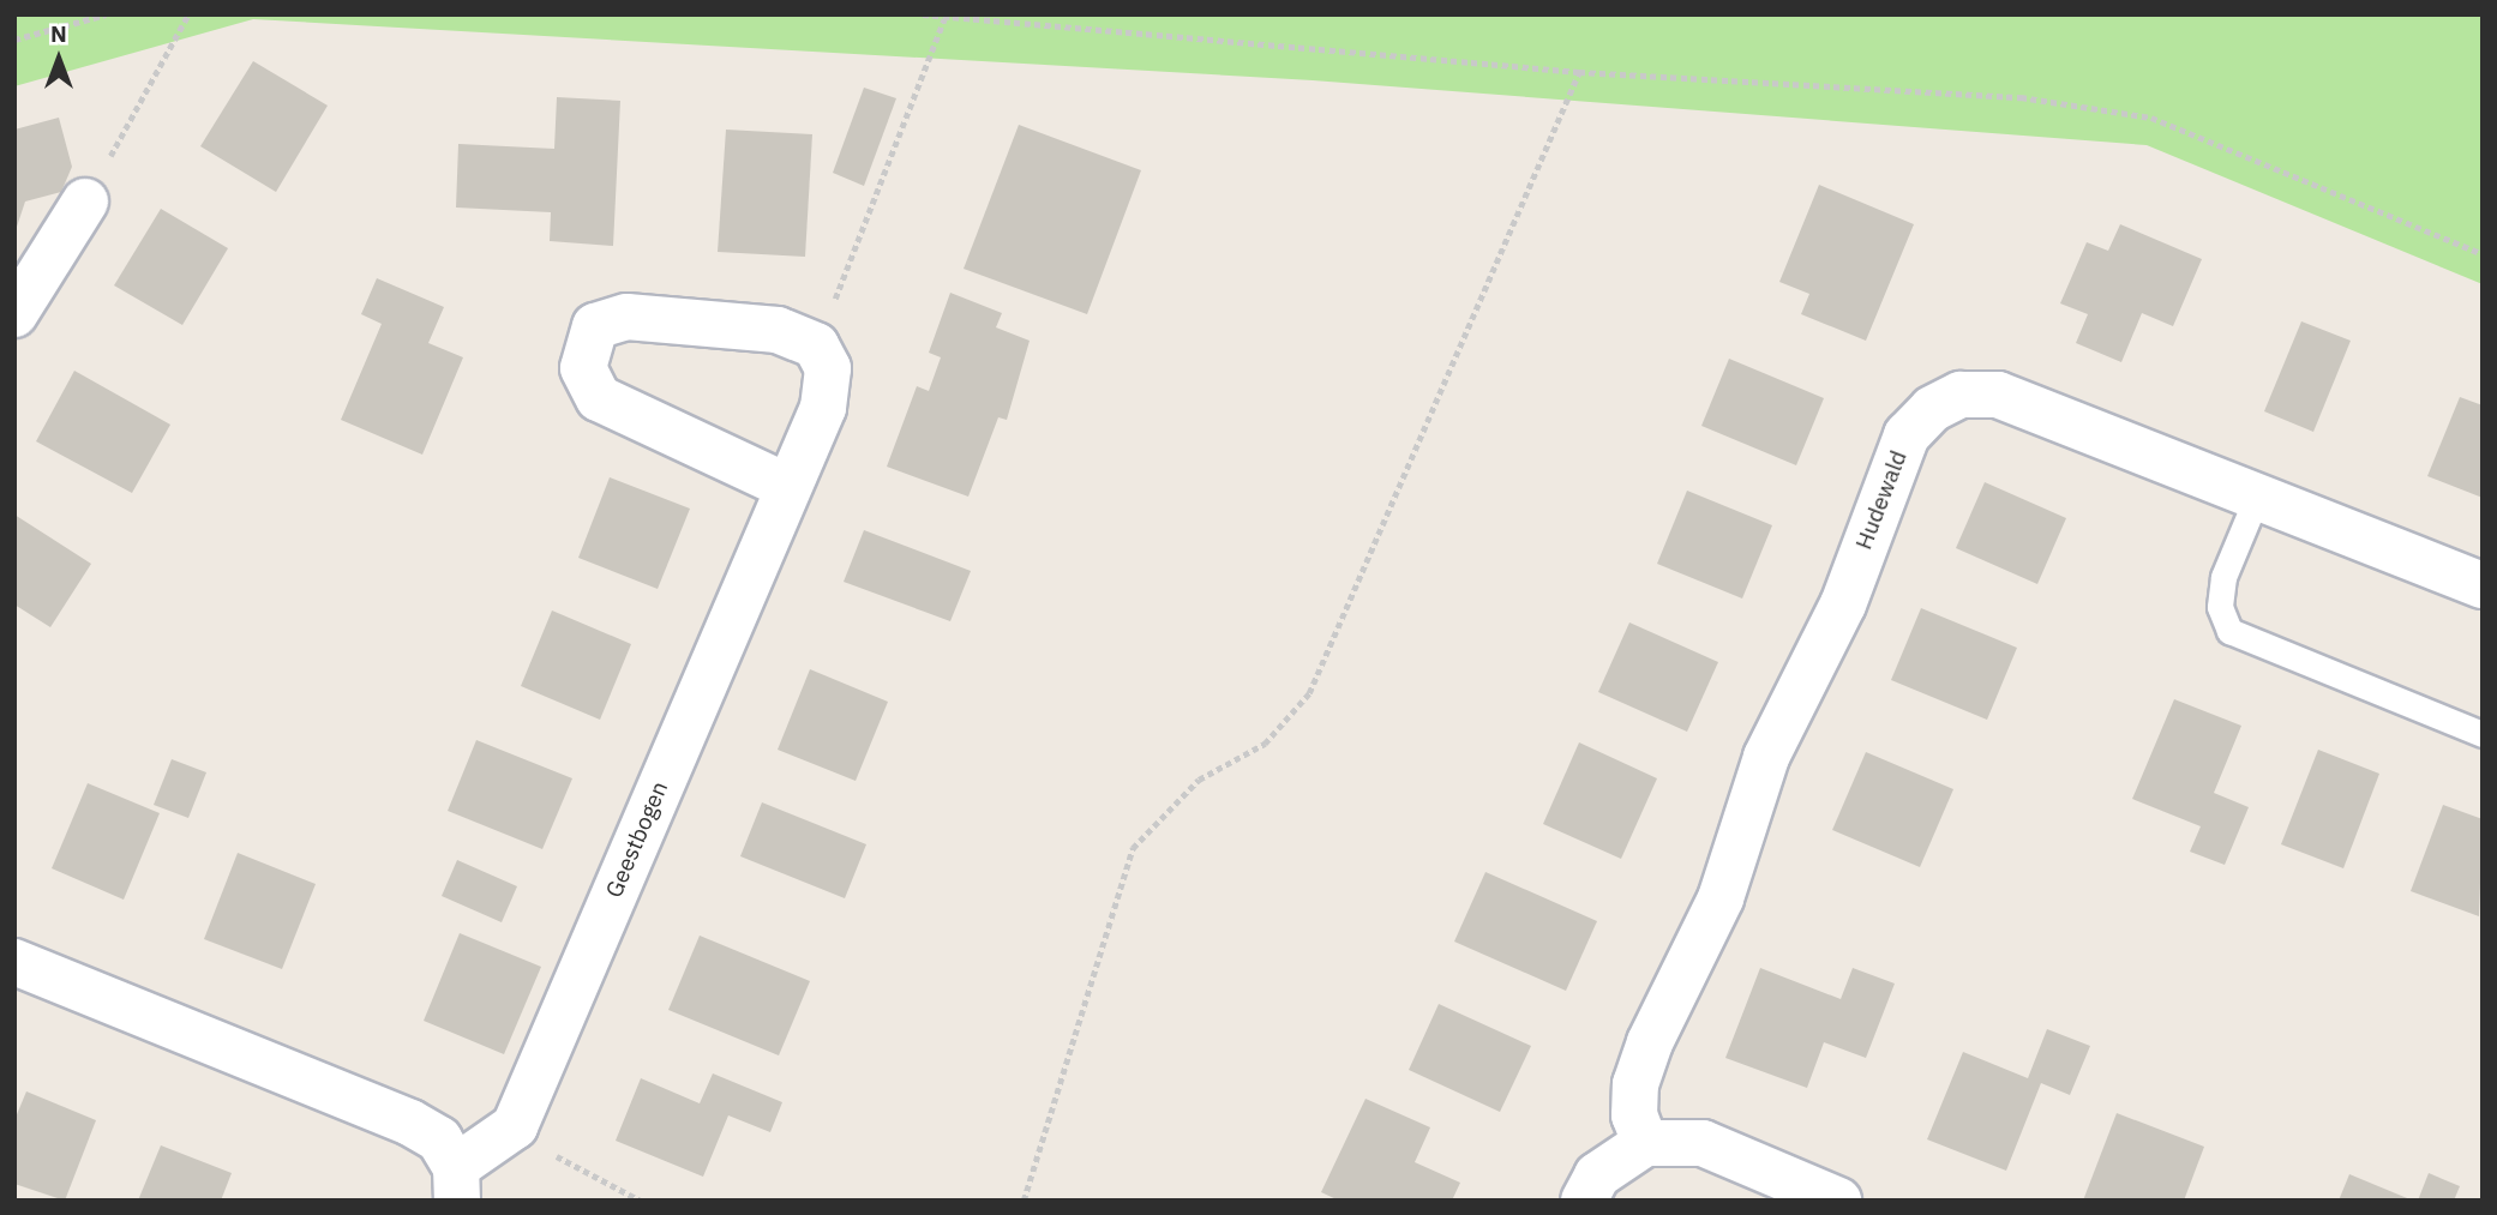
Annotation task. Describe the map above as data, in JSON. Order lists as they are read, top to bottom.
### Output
{
  "streets": {
    "street": ["Hudewald", "Geestbogen"]
  },
  "north": "top"
}
